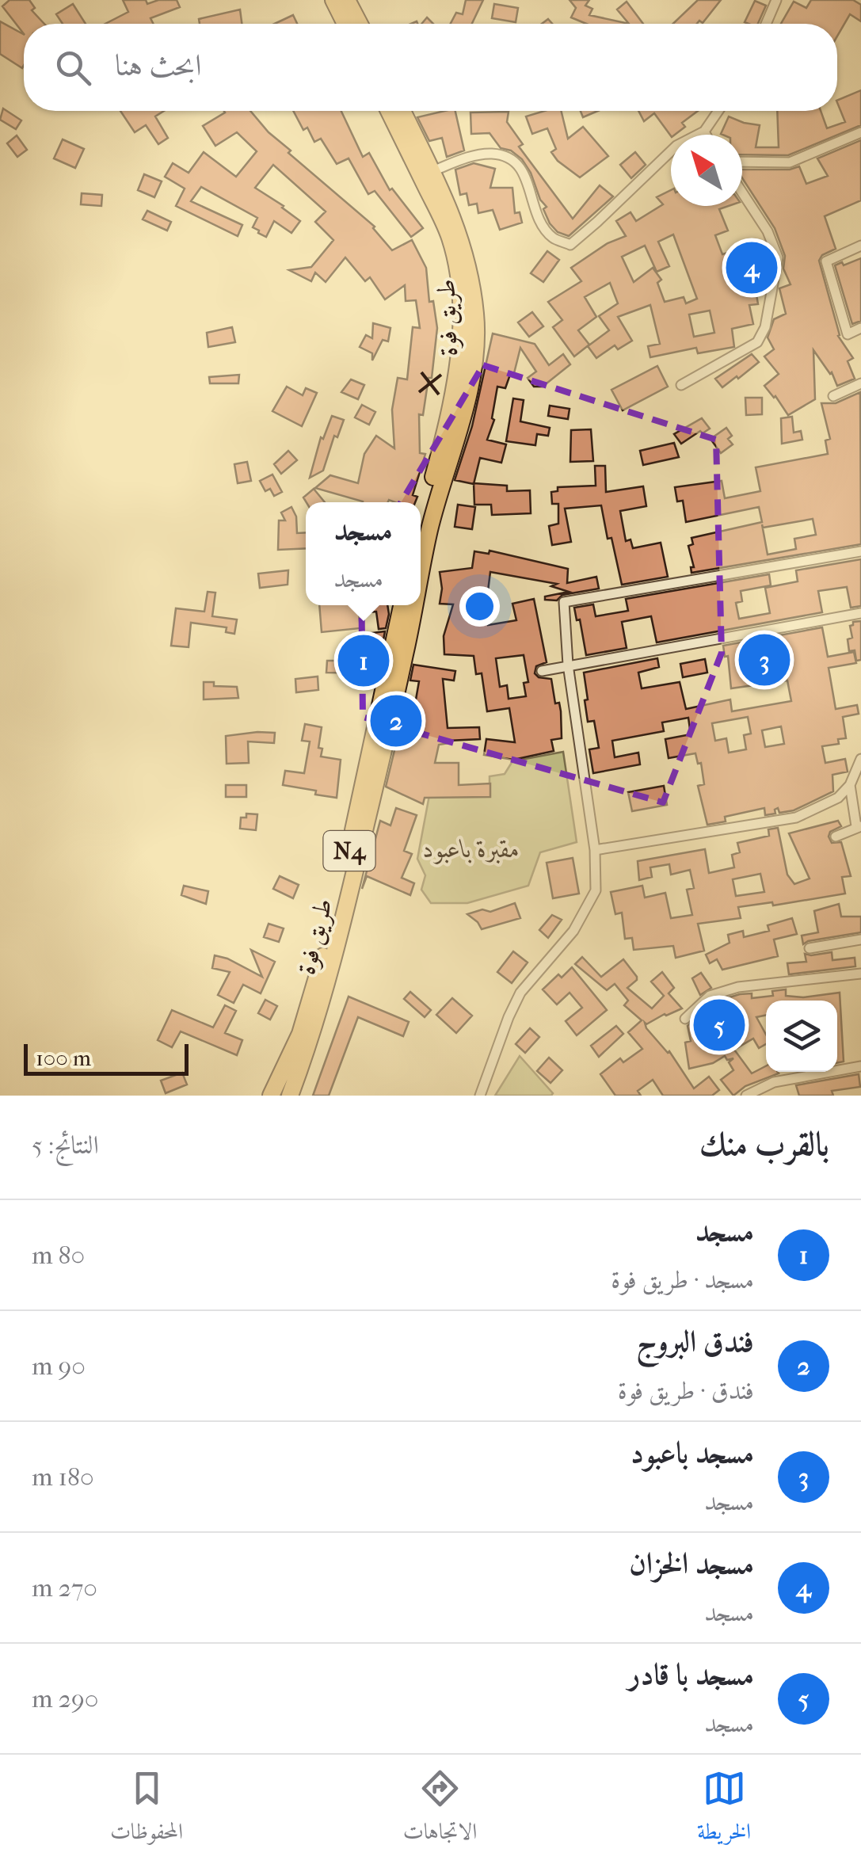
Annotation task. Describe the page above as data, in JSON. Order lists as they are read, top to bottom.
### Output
{
  "streets": {
    "highway": ["طريق فوة", "N4"]
  },
  "parks": ["مقبرة باعبود"],
  "scale_bar": "100 m",
  "north": "top left",
  "page": {
    "search": "ابحث هنا",
    "pins": [
      "4",
      "3",
      "1",
      "2",
      "5"
    ],
    "popup": ["مسجد", "مسجد"],
    "scale": "100 m",
    "heading": ["بالقرب منك", "النتائج: 5"],
    "list": [
      {
        "mark": "1",
        "name": "مسجد",
        "note": "مسجد · طريق فوة",
        "value": "80 m"
      },
      {
        "mark": "2",
        "name": "فندق البروج",
        "note": "فندق · طريق فوة",
        "value": "90 m"
      },
      {
        "mark": "3",
        "name": "مسجد باعبود",
        "note": "مسجد",
        "value": "180 m"
      },
      {
        "mark": "4",
        "name": "مسجد الخزان",
        "note": "مسجد",
        "value": "270 m"
      },
      {
        "mark": "5",
        "name": "مسجد با قادر",
        "note": "مسجد",
        "value": "290 m"
      }
    ],
    "nav": ["الخريطة", "الاتجاهات", "المحفوظات"]
  }
}
